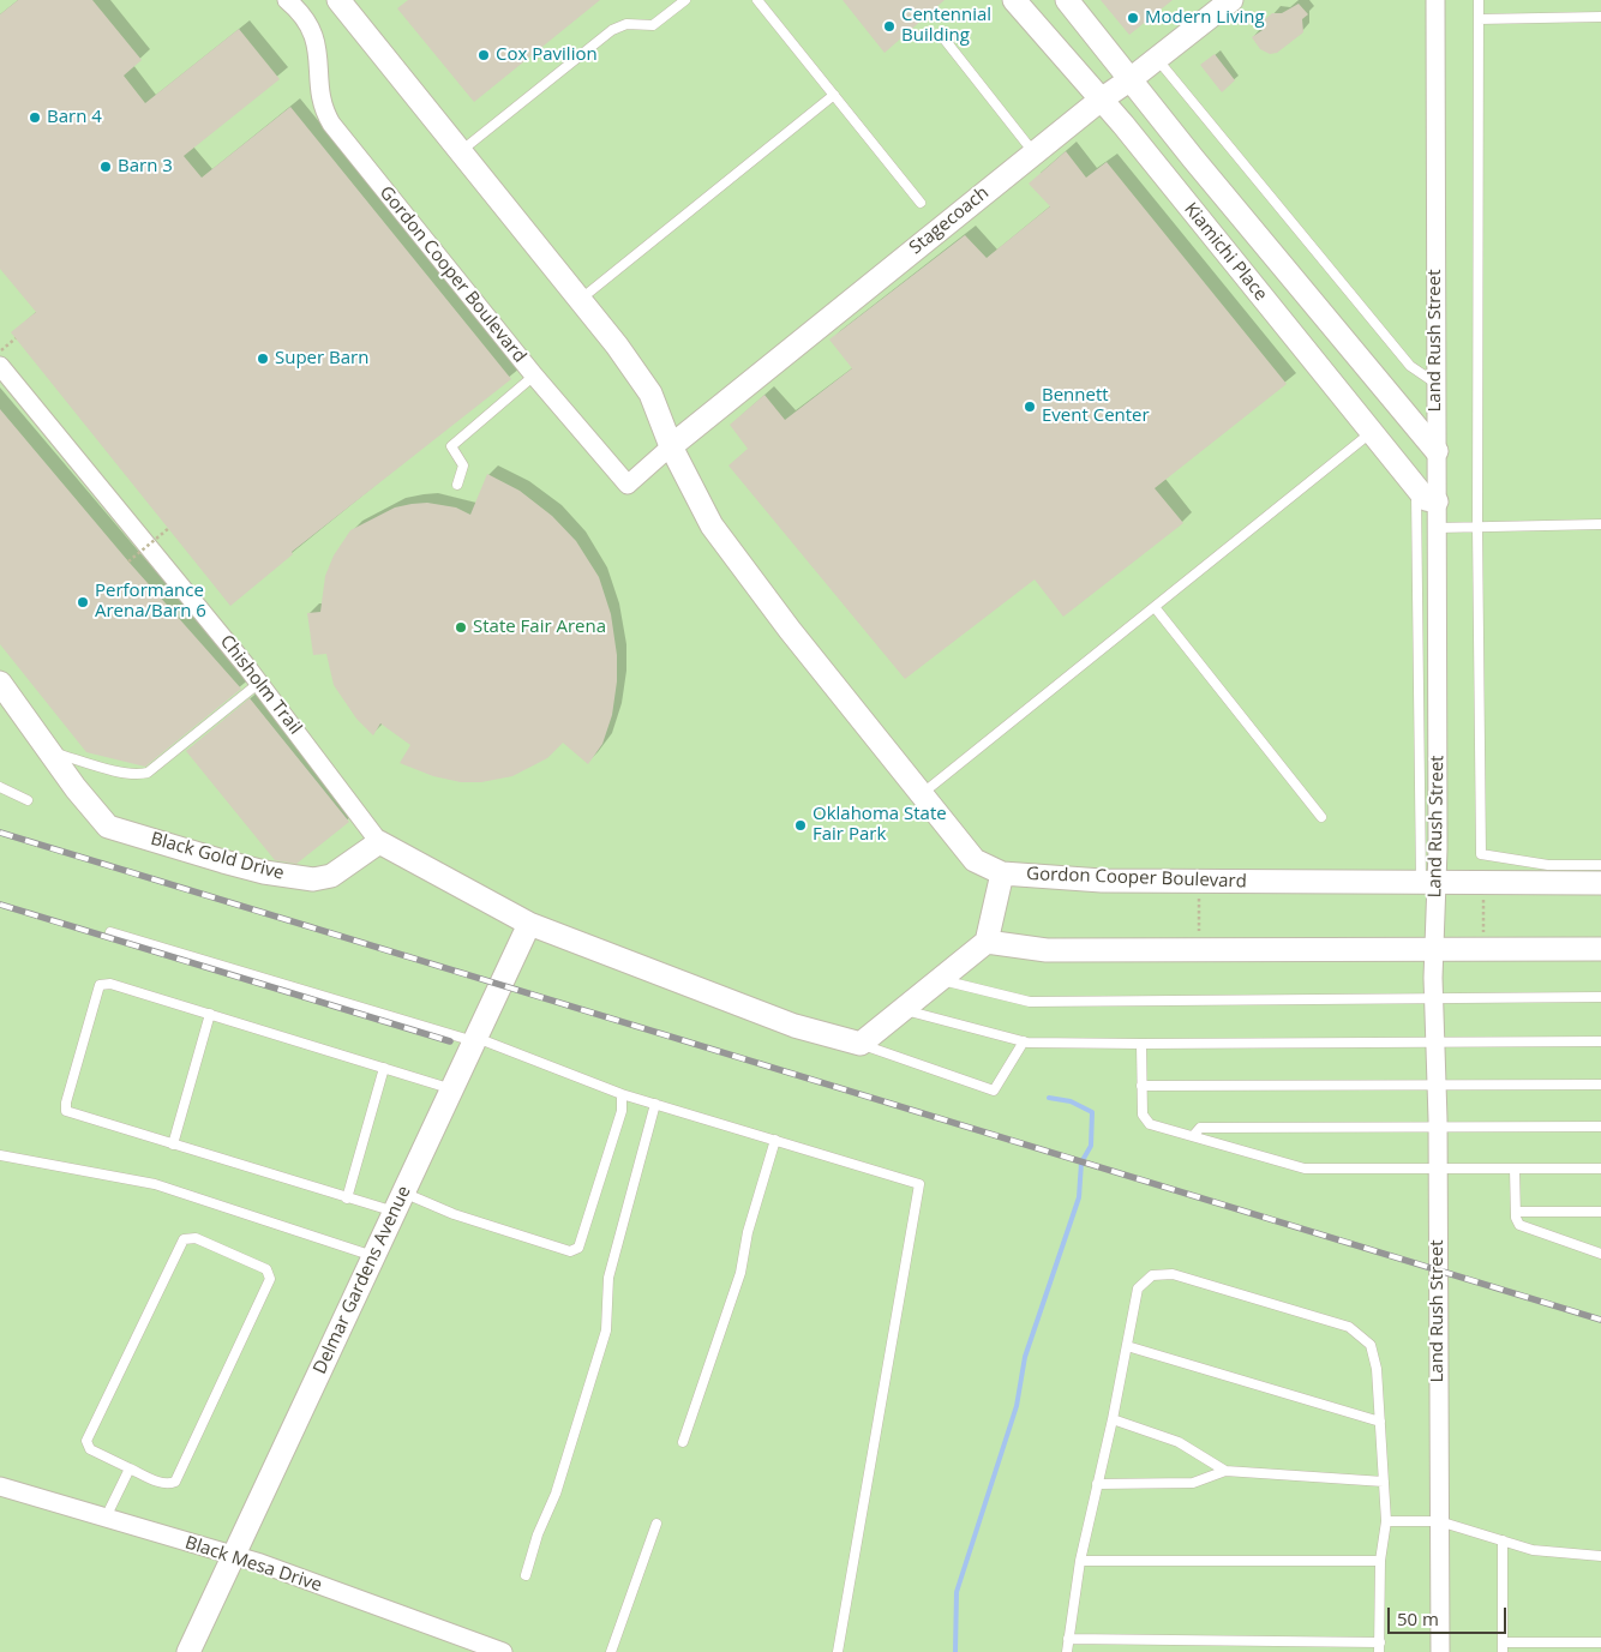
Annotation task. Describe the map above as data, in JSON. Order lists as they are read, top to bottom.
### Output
{
  "streets": {
    "street": [
      "Stagecoach",
      "Kiamichi Place",
      "Gordon Cooper Boulevard",
      "Land Rush Street",
      "Chisholm Trail",
      "Black Gold Drive",
      "Delmar Gardens Avenue",
      "Black Mesa Drive"
    ]
  },
  "crossings": [
    ["Stagecoach", "Kiamichi Place"],
    ["Stagecoach", "Gordon Cooper Boulevard"],
    ["Kiamichi Place", "Land Rush Street"],
    ["Gordon Cooper Boulevard", "Land Rush Street"],
    ["Chisholm Trail", "Black Gold Drive"],
    ["Delmar Gardens Avenue", "Black Mesa Drive"]
  ],
  "places": [
    "Modern Living",
    "Centennial Building",
    "Cox Pavilion",
    "Barn 4",
    "Barn 3",
    "Super Barn",
    "Bennett Event Center",
    "Performance Arena/Barn 6",
    "State Fair Arena",
    "Oklahoma State Fair Park"
  ],
  "scale_bar": "50 m"
}
